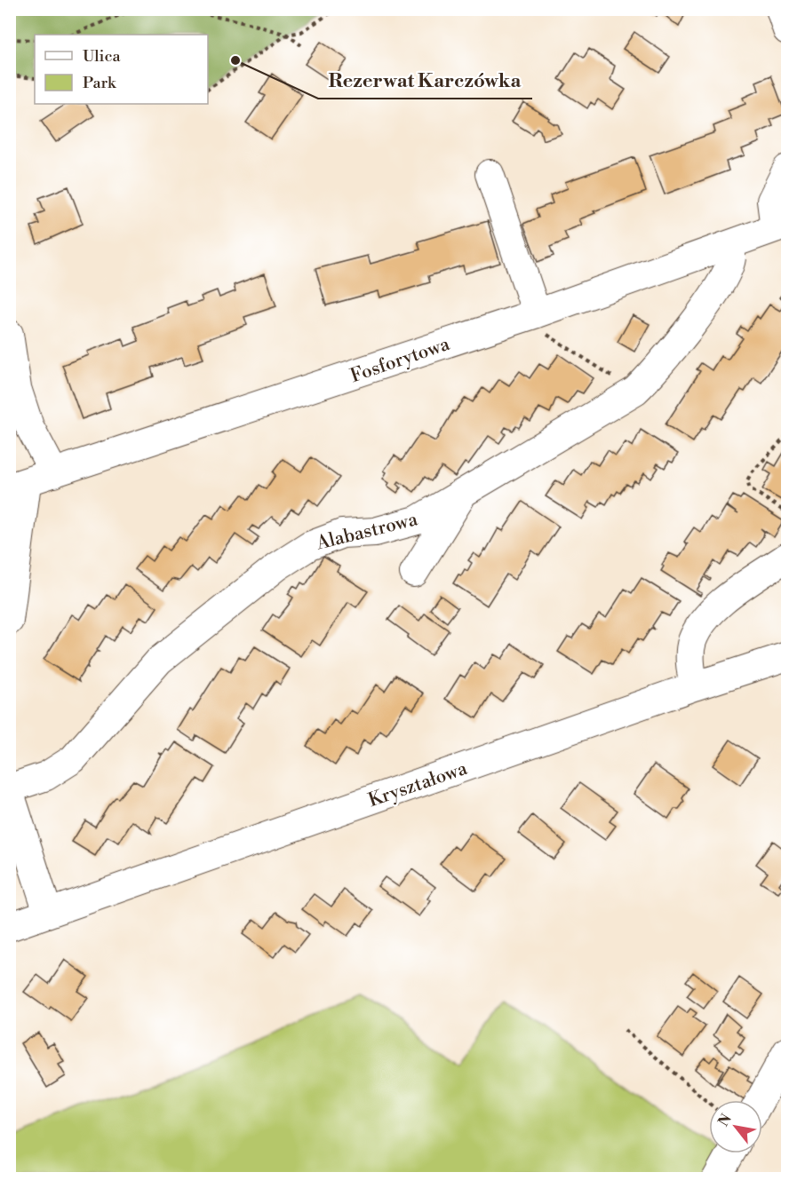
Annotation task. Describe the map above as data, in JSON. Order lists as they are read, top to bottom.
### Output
{
  "streets": {
    "street": ["Fosforytowa", "Alabastrowa", "Kryształowa"]
  },
  "crossings": [
    ["Fosforytowa", "Alabastrowa"]
  ],
  "places": ["Rezerwat Karczówka"],
  "legend": ["Ulica", "Park"],
  "north": "top left"
}
